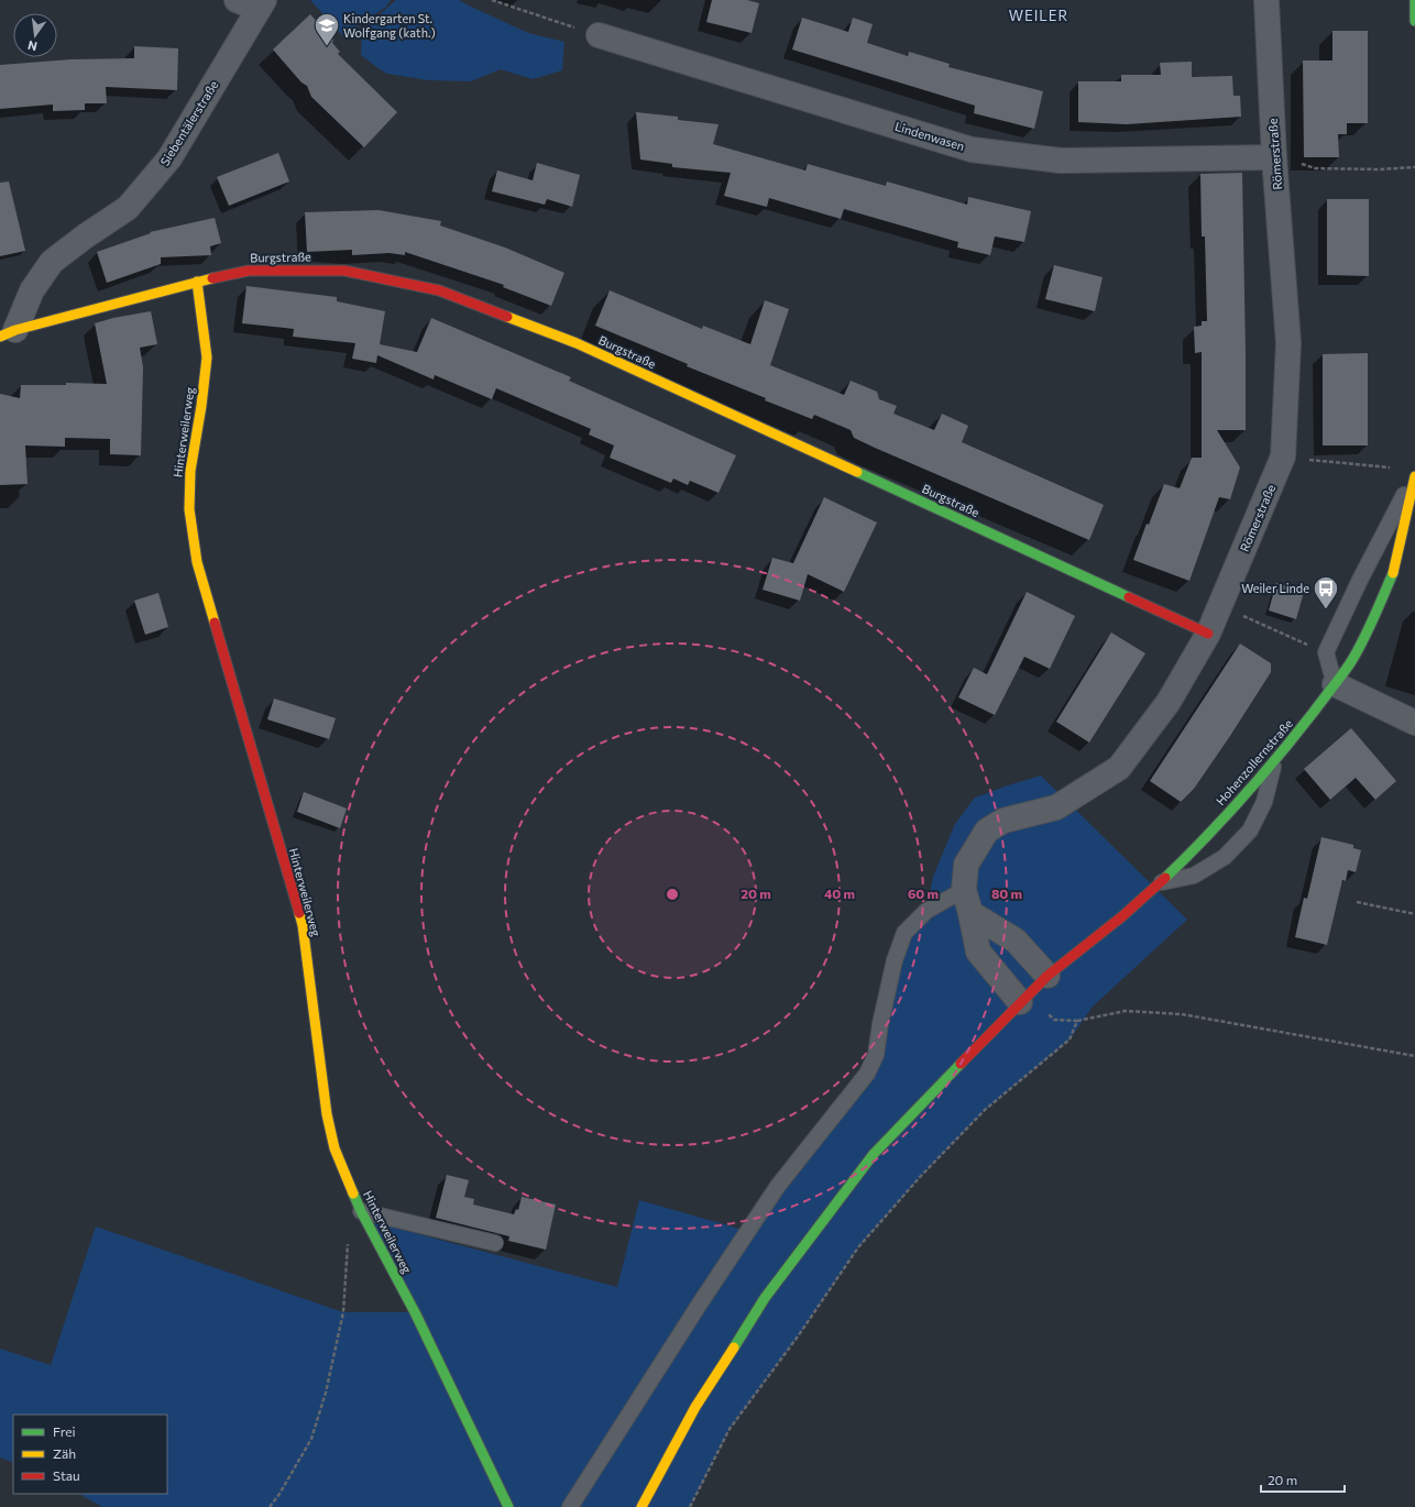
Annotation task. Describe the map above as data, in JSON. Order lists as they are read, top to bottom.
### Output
{
  "streets": {
    "street": [
      "Siebentälerstraße",
      "Lindenwasen",
      "Römerstraße",
      "Burgstraße",
      "Hinterweilerweg",
      "Hohenzollernstraße"
    ]
  },
  "crossings": [
    ["Siebentälerstraße", "Burgstraße"],
    ["Lindenwasen", "Römerstraße"],
    ["Römerstraße", "Burgstraße"],
    ["Römerstraße", "Hohenzollernstraße"],
    ["Burgstraße", "Hinterweilerweg"]
  ],
  "districts": ["WEILER"],
  "places": {
    "school or university": ["Kindergarten St. Wolfgang (kath.)"],
    "bus stop": ["Weiler Linde"]
  },
  "legend": ["Frei", "Zäh", "Stau"],
  "scale_bar": "20 m",
  "north": "bottom",
  "rings": [
    "20 m",
    "40 m",
    "60 m",
    "80 m"
  ]
}
